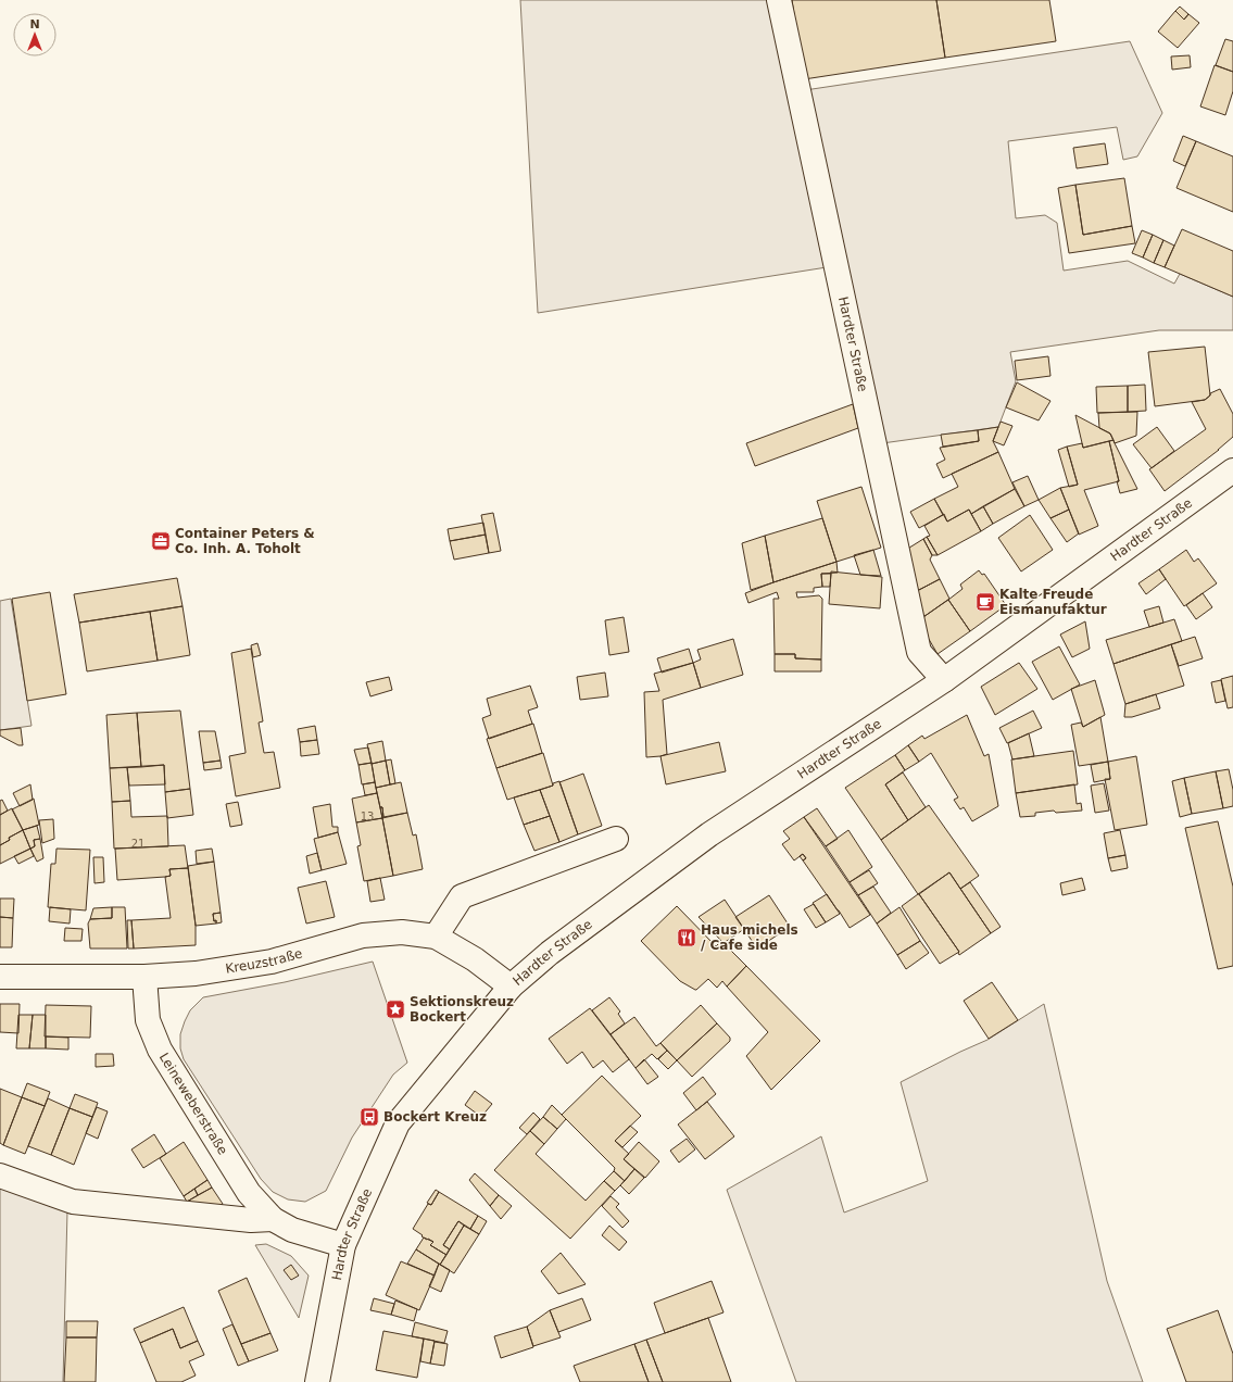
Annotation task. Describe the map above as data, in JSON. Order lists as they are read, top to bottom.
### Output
{
  "streets": {
    "street": ["Hardter Straße", "Kreuzstraße", "Leineweberstraße"]
  },
  "crossings": [
    ["Hardter Straße", "Kreuzstraße"],
    ["Hardter Straße", "Leineweberstraße"],
    ["Kreuzstraße", "Leineweberstraße"]
  ],
  "places": {
    "office": ["Container Peters & Co. Inh. A. Toholt"],
    "cafe": ["Kalte Freude Eismanufaktur"],
    "restaurant": ["Haus michels / Cafe side"],
    "place": ["Sektionskreuz Bockert"],
    "bus stop": ["Bockert Kreuz"]
  },
  "house_numbers": ["13", "21"],
  "north": "top"
}
